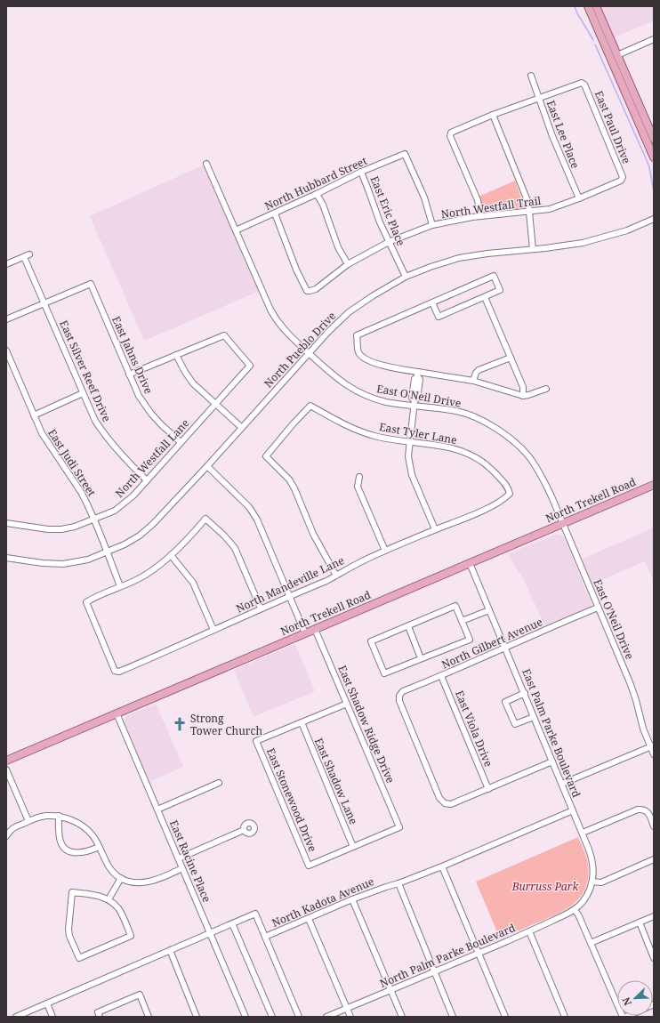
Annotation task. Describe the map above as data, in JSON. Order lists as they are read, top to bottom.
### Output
{
  "streets": {
    "main road": ["North Trekell Road"],
    "street": [
      "East Paul Drive",
      "East Lee Place",
      "North Hubbard Street",
      "North Westfall Trail",
      "East Eric Place",
      "North Pueblo Drive",
      "East Jahns Drive",
      "East Silver Reef Drive",
      "East O'Neil Drive",
      "East Tyler Lane",
      "North Westfall Lane",
      "East Judi Street",
      "North Mandeville Lane",
      "North Gilbert Avenue",
      "East Shadow Ridge Drive",
      "East Viola Drive",
      "East Palm Parke Boulevard",
      "East Shadow Lane",
      "East Stonewood Drive",
      "East Racine Place",
      "North Kadota Avenue",
      "North Palm Parke Boulevard"
    ]
  },
  "crossings": [
    ["East Paul Drive", "East Lee Place"],
    ["East Paul Drive", "North Westfall Trail"],
    ["East Lee Place", "North Westfall Trail"],
    ["North Hubbard Street", "North Westfall Trail"],
    ["North Hubbard Street", "East Eric Place"],
    ["North Hubbard Street", "East O'Neil Drive"],
    ["North Westfall Trail", "East Eric Place"],
    ["East Eric Place", "North Pueblo Drive"],
    ["North Pueblo Drive", "East O'Neil Drive"],
    ["North Pueblo Drive", "East Judi Street"],
    ["East Jahns Drive", "East Silver Reef Drive"],
    ["East Jahns Drive", "North Westfall Lane"],
    ["East Silver Reef Drive", "North Westfall Lane"],
    ["East O'Neil Drive", "North Trekell Road"],
    ["East O'Neil Drive", "North Gilbert Avenue"],
    ["East Tyler Lane", "North Mandeville Lane"],
    ["North Westfall Lane", "East Judi Street"],
    ["East Judi Street", "North Mandeville Lane"],
    ["North Trekell Road", "East Shadow Ridge Drive"],
    ["North Trekell Road", "East Palm Parke Boulevard"],
    ["North Trekell Road", "East Racine Place"],
    ["North Gilbert Avenue", "East Viola Drive"],
    ["North Gilbert Avenue", "East Palm Parke Boulevard"],
    ["East Shadow Ridge Drive", "East Shadow Lane"],
    ["East Shadow Ridge Drive", "East Stonewood Drive"],
    ["East Palm Parke Boulevard", "North Kadota Avenue"],
    ["East Palm Parke Boulevard", "North Palm Parke Boulevard"],
    ["East Shadow Lane", "East Stonewood Drive"],
    ["East Racine Place", "North Kadota Avenue"]
  ],
  "parks": ["Burruss Park"],
  "places": {
    "church": ["Strong Tower Church"]
  },
  "north": "bottom left"
}
